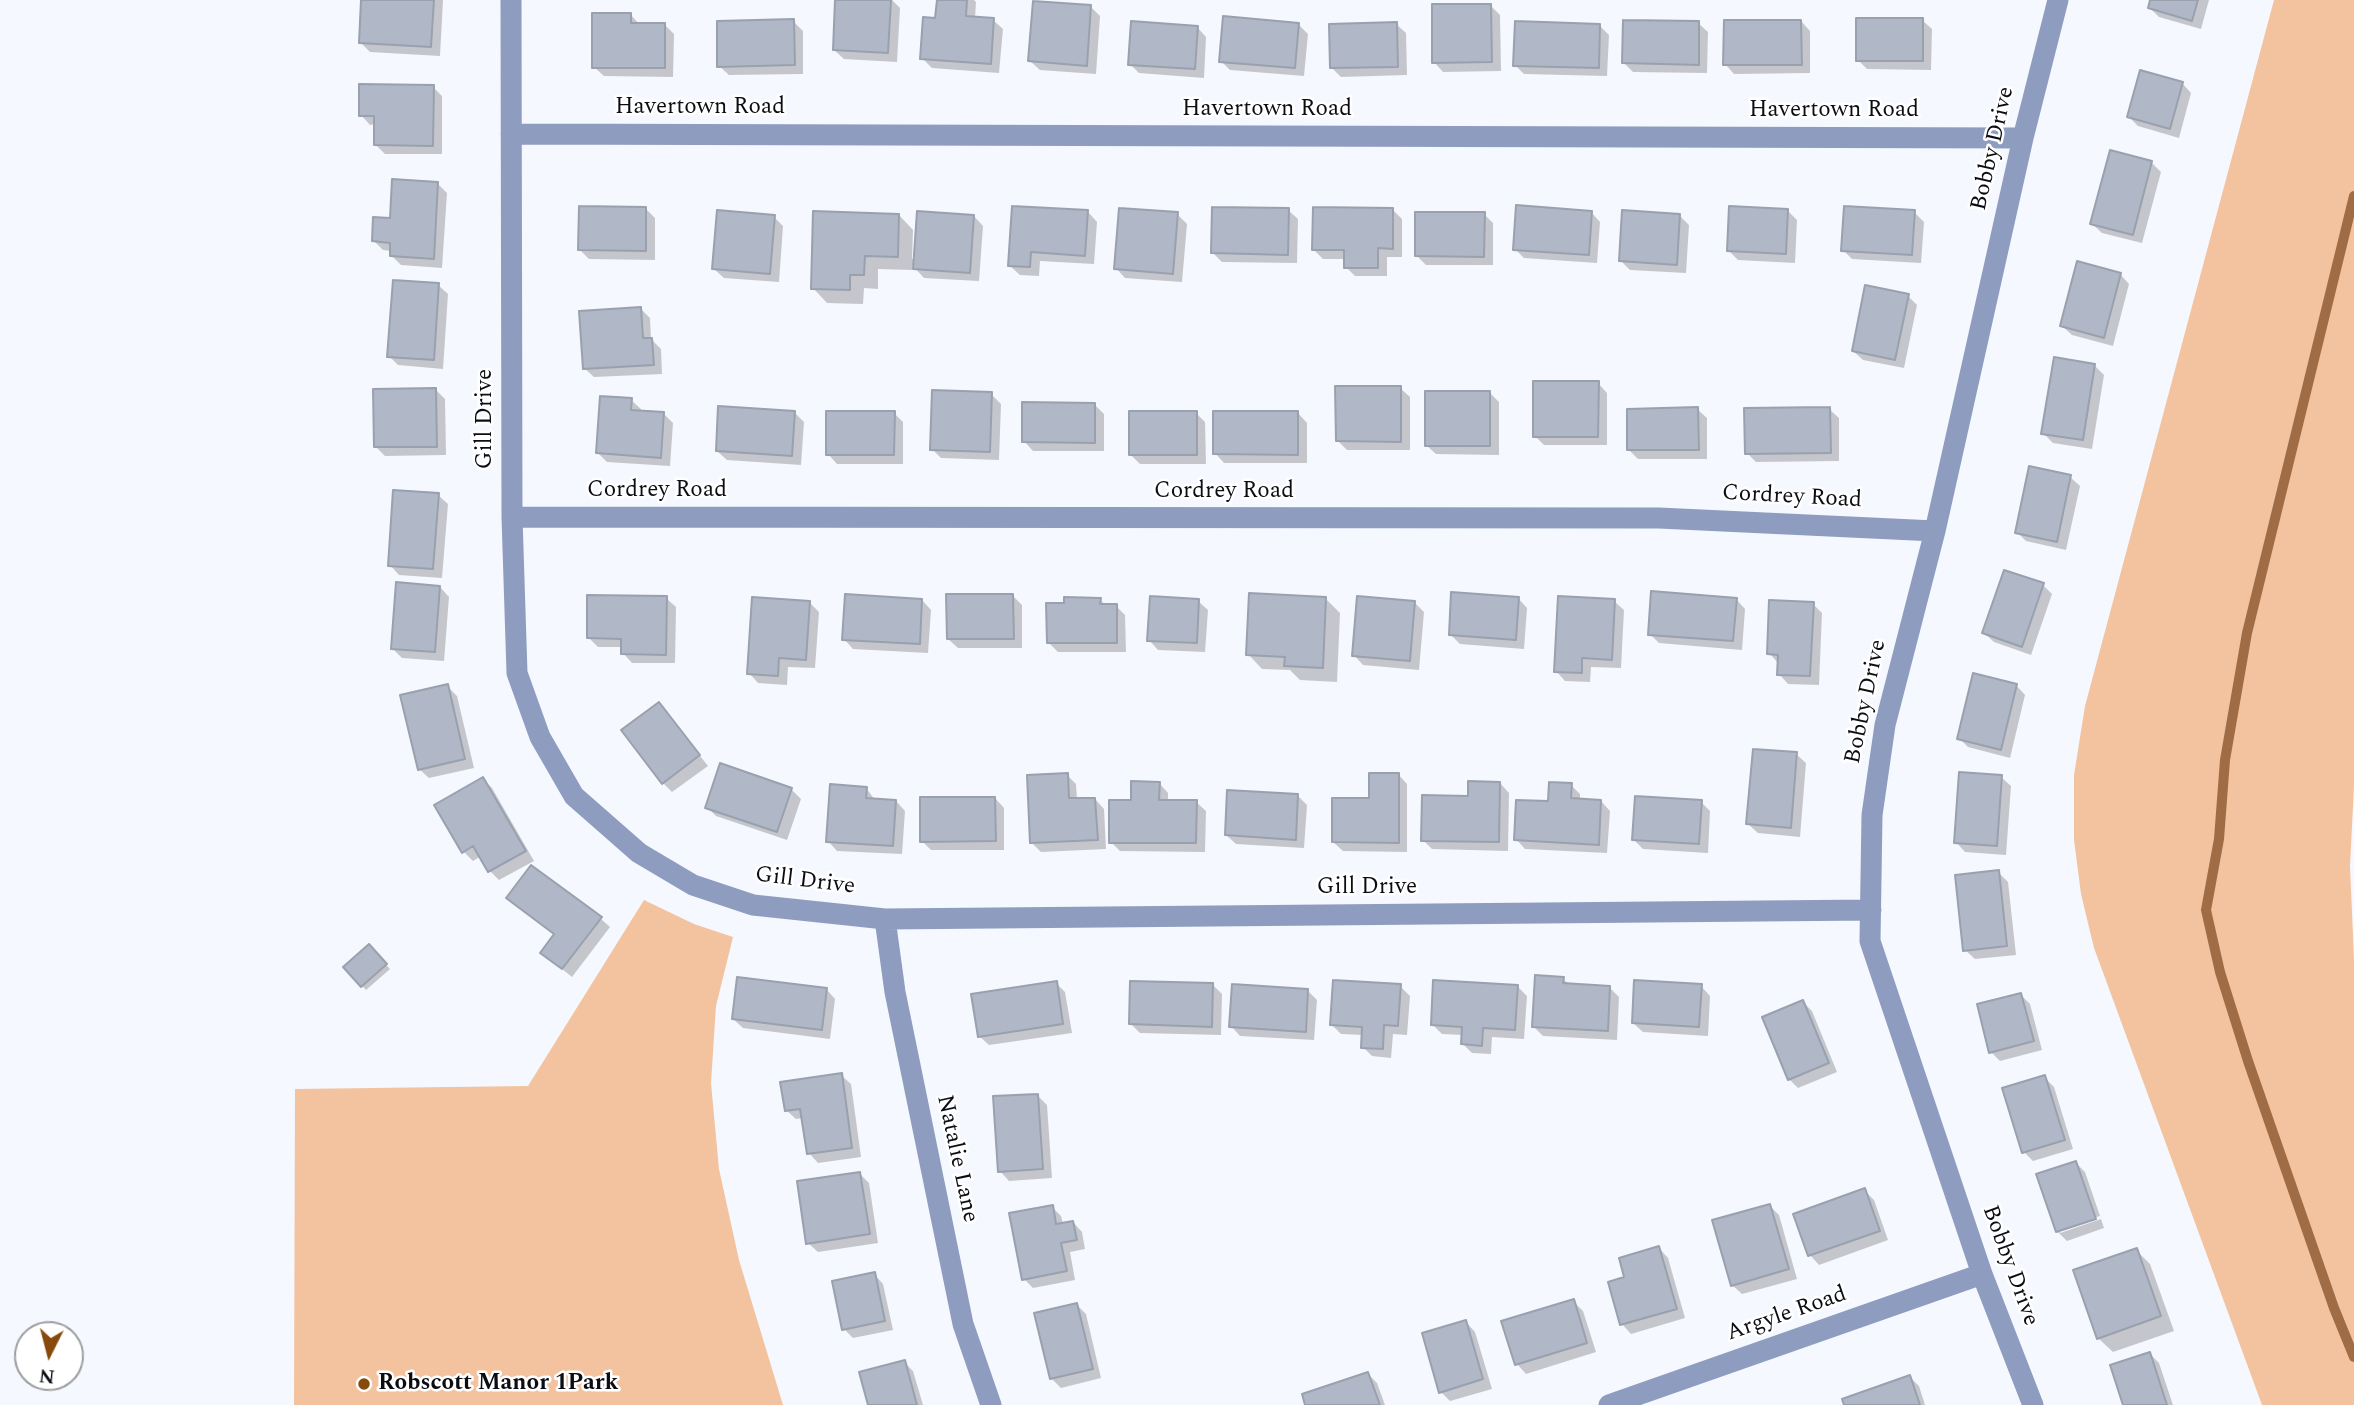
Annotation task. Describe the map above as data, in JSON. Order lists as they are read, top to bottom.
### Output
{
  "streets": {
    "street": [
      "Havertown Road",
      "Bobby Drive",
      "Gill Drive",
      "Cordrey Road",
      "Natalie Lane",
      "Argyle Road"
    ]
  },
  "crossings": [
    ["Havertown Road", "Bobby Drive"],
    ["Havertown Road", "Gill Drive"],
    ["Bobby Drive", "Gill Drive"],
    ["Bobby Drive", "Cordrey Road"],
    ["Bobby Drive", "Argyle Road"],
    ["Gill Drive", "Cordrey Road"],
    ["Gill Drive", "Natalie Lane"]
  ],
  "places": ["Robscott Manor 1Park"],
  "north": "bottom"
}
